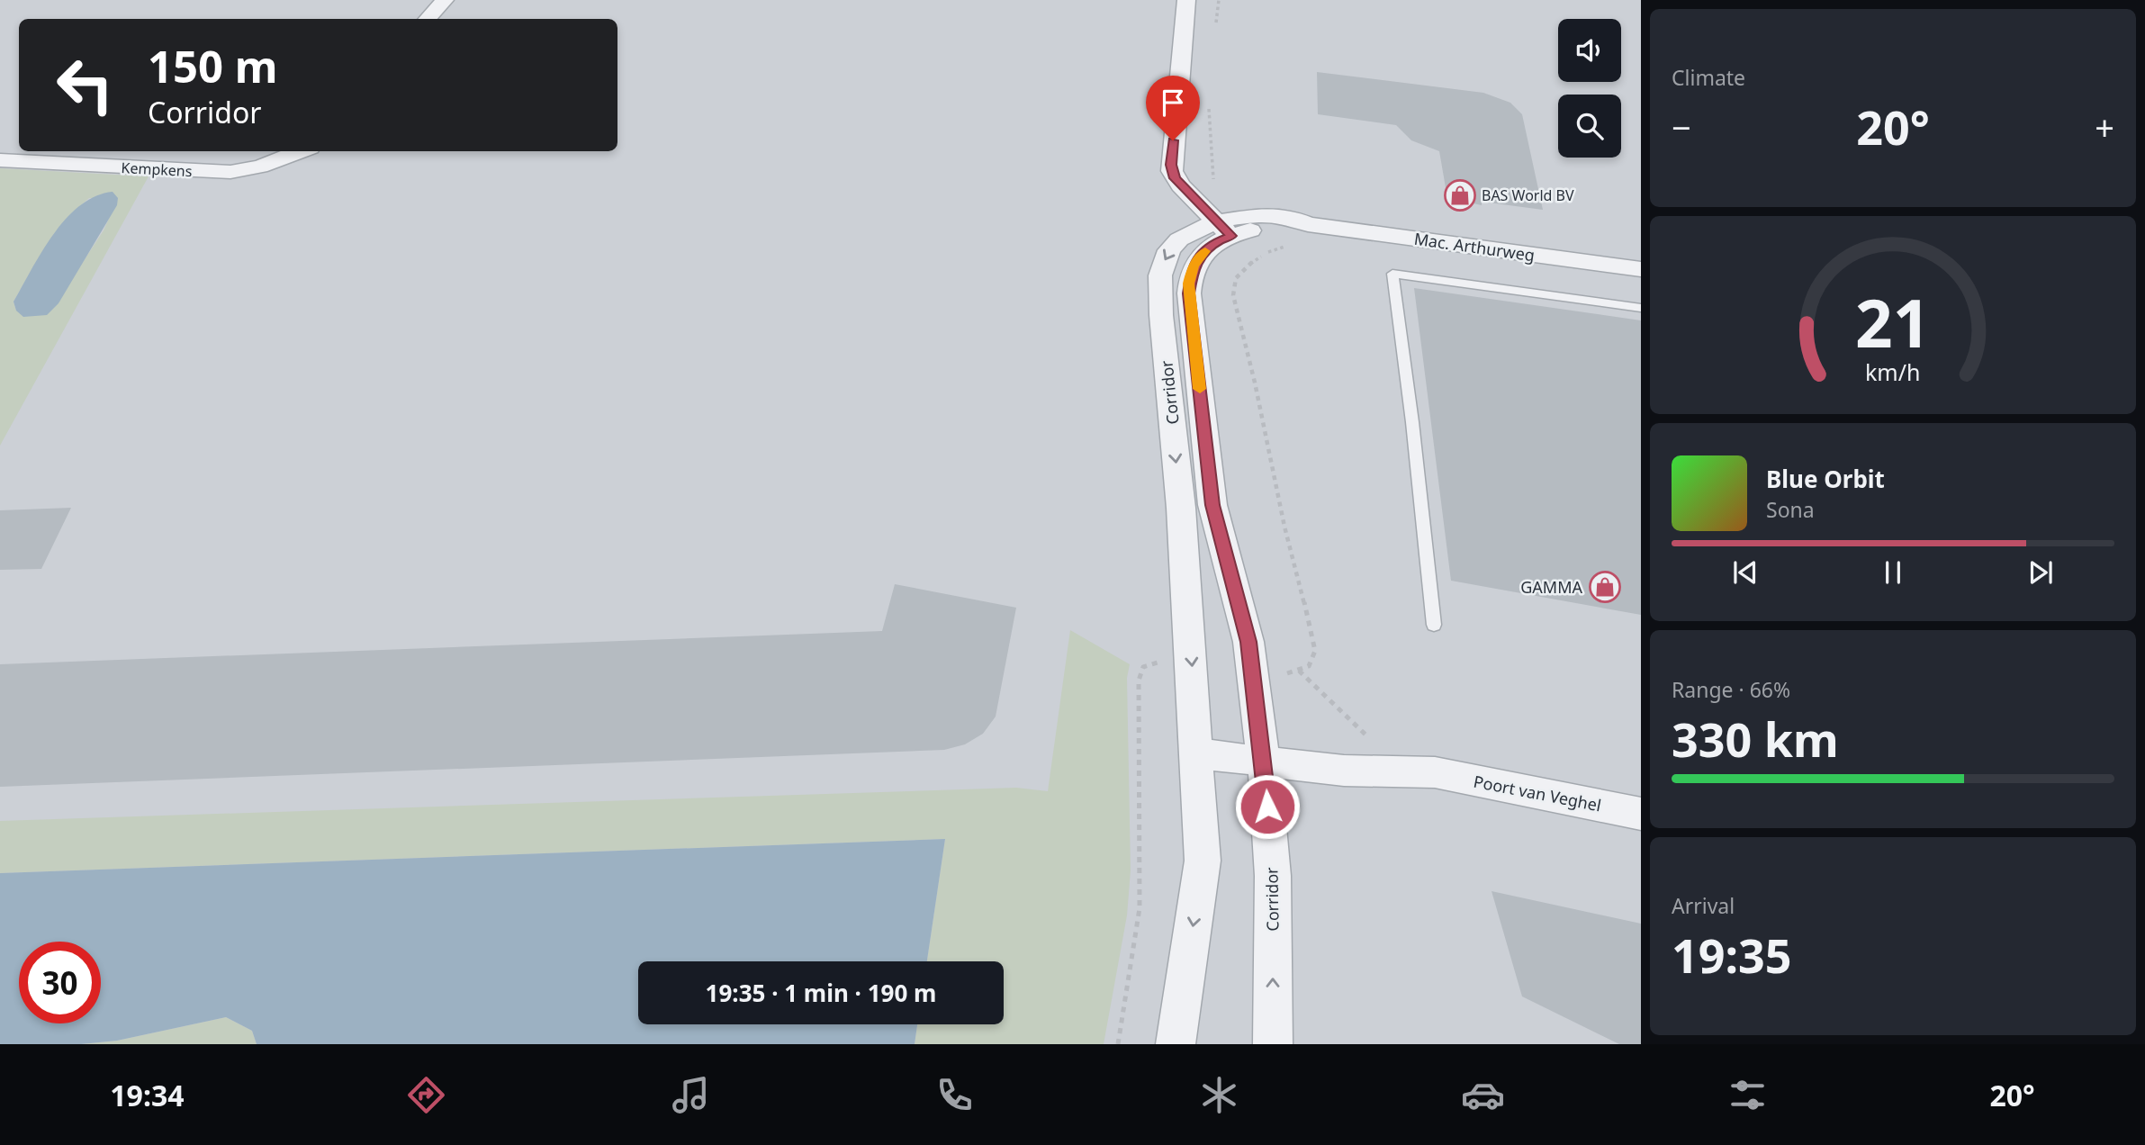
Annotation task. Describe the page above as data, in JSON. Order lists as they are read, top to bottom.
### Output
{
  "streets": {
    "street": [
      "Kempkens",
      "Mac. Arthurweg",
      "Corridor",
      "Poort van Veghel"
    ]
  },
  "crossings": [
    ["Mac. Arthurweg", "Corridor"],
    ["Corridor", "Poort van Veghel"]
  ],
  "places": {
    "shop": ["BAS World BV", "GAMMA"]
  },
  "page": {
    "tile": [
      "Climate",
      ["Range · 66%", "330 km"],
      ["Arrival", "19:35"]
    ],
    "turn": ["150 m", "Corridor"],
    "heat": ["−", "20°", "+"],
    "song": ["Blue Orbit", "Sona"],
    "limit": "30",
    "trip": "19:35 · 1 min · 190 m",
    "tabs": ["19:34", "20°"],
    "gauge": ["21", "km/h"]
  }
}
